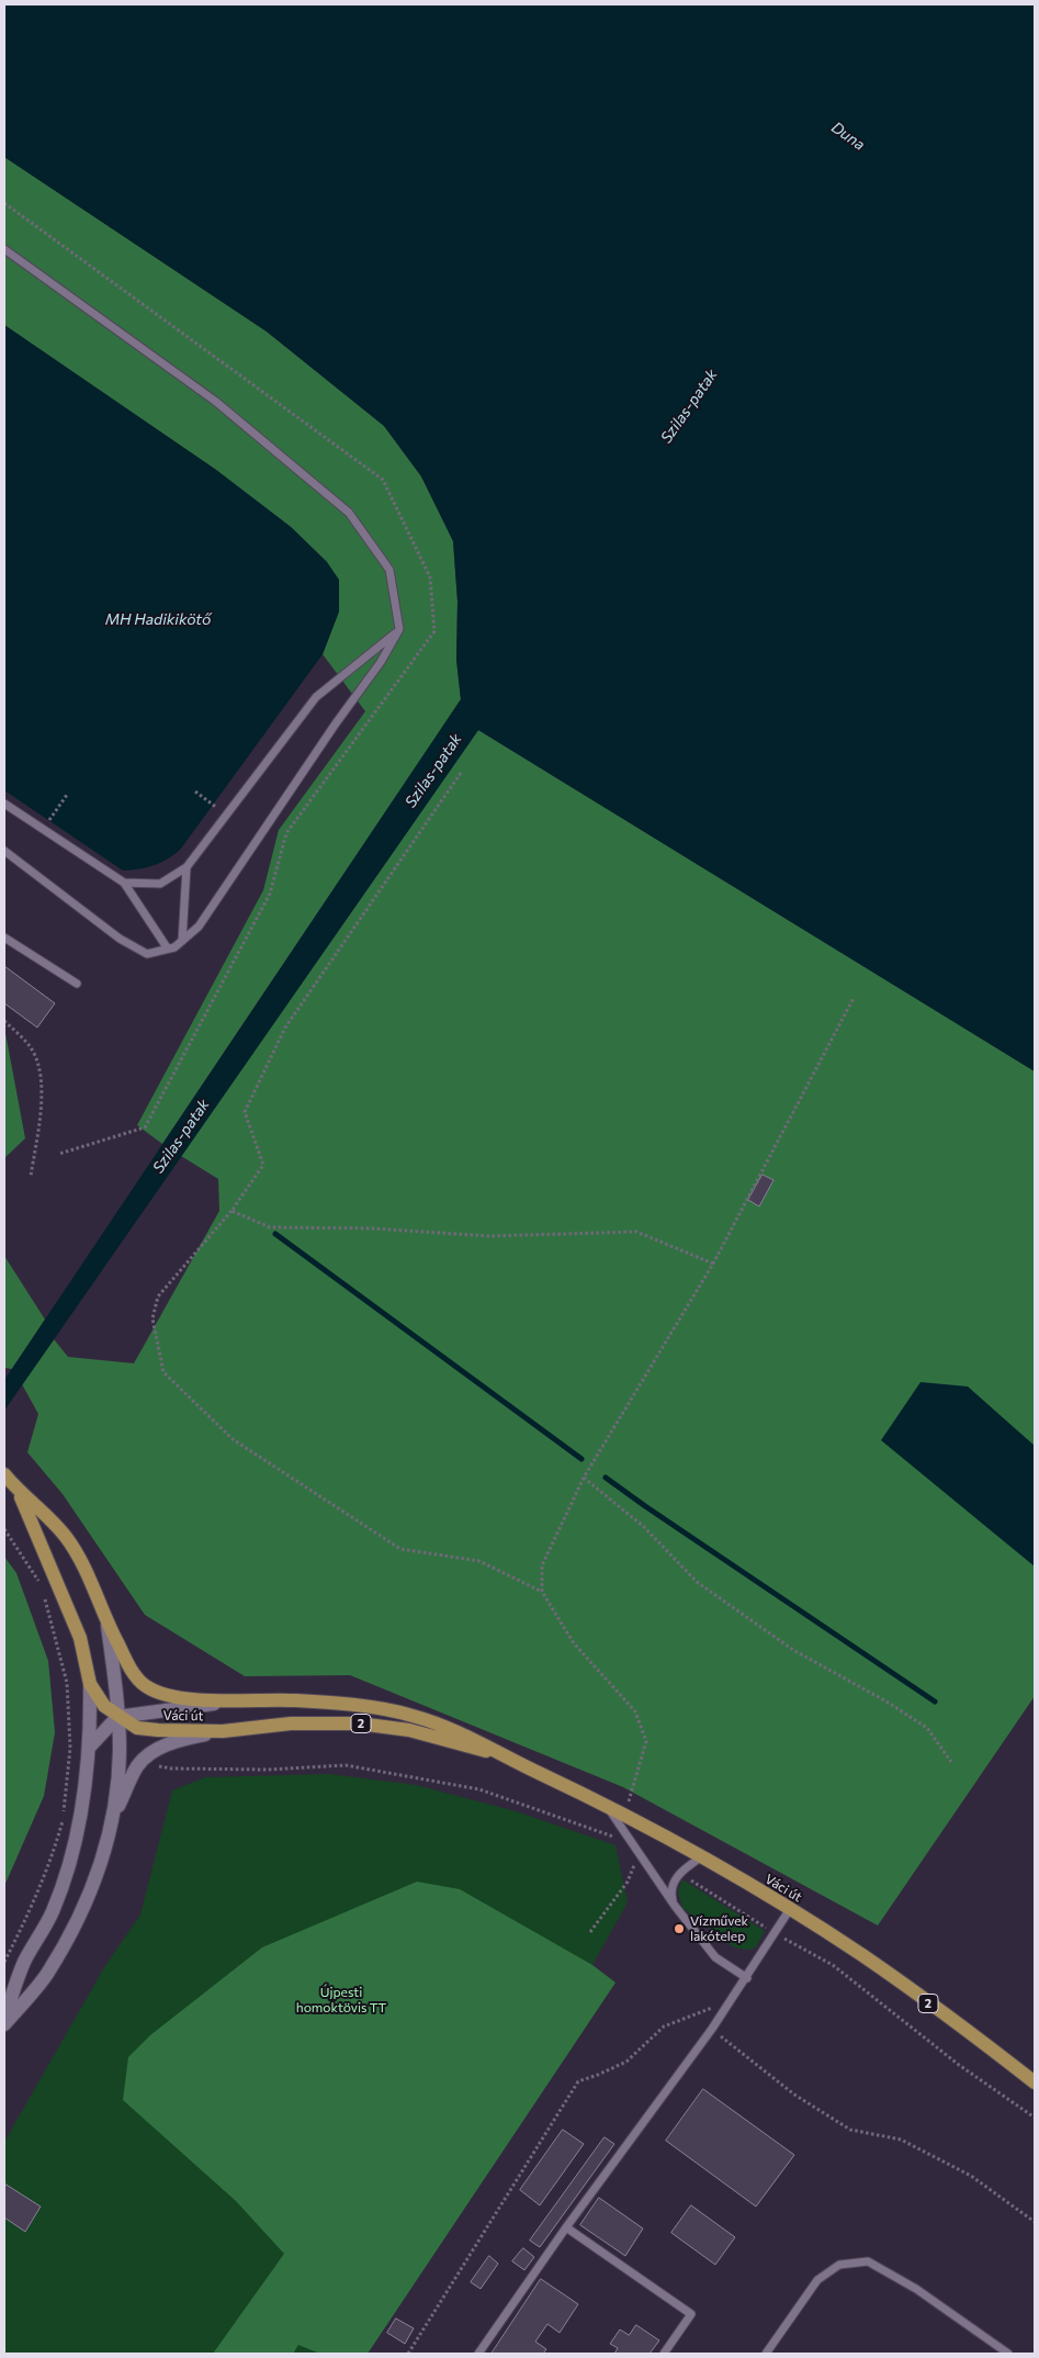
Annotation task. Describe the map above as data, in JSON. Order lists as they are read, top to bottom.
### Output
{
  "streets": {
    "main road": ["Váci út", "2"]
  },
  "water": ["Duna", "Szilas-patak", "MH Hadikikötő"],
  "parks": ["Újpesti homoktövis TT"],
  "places": ["Vízművek lakótelep"]
}
